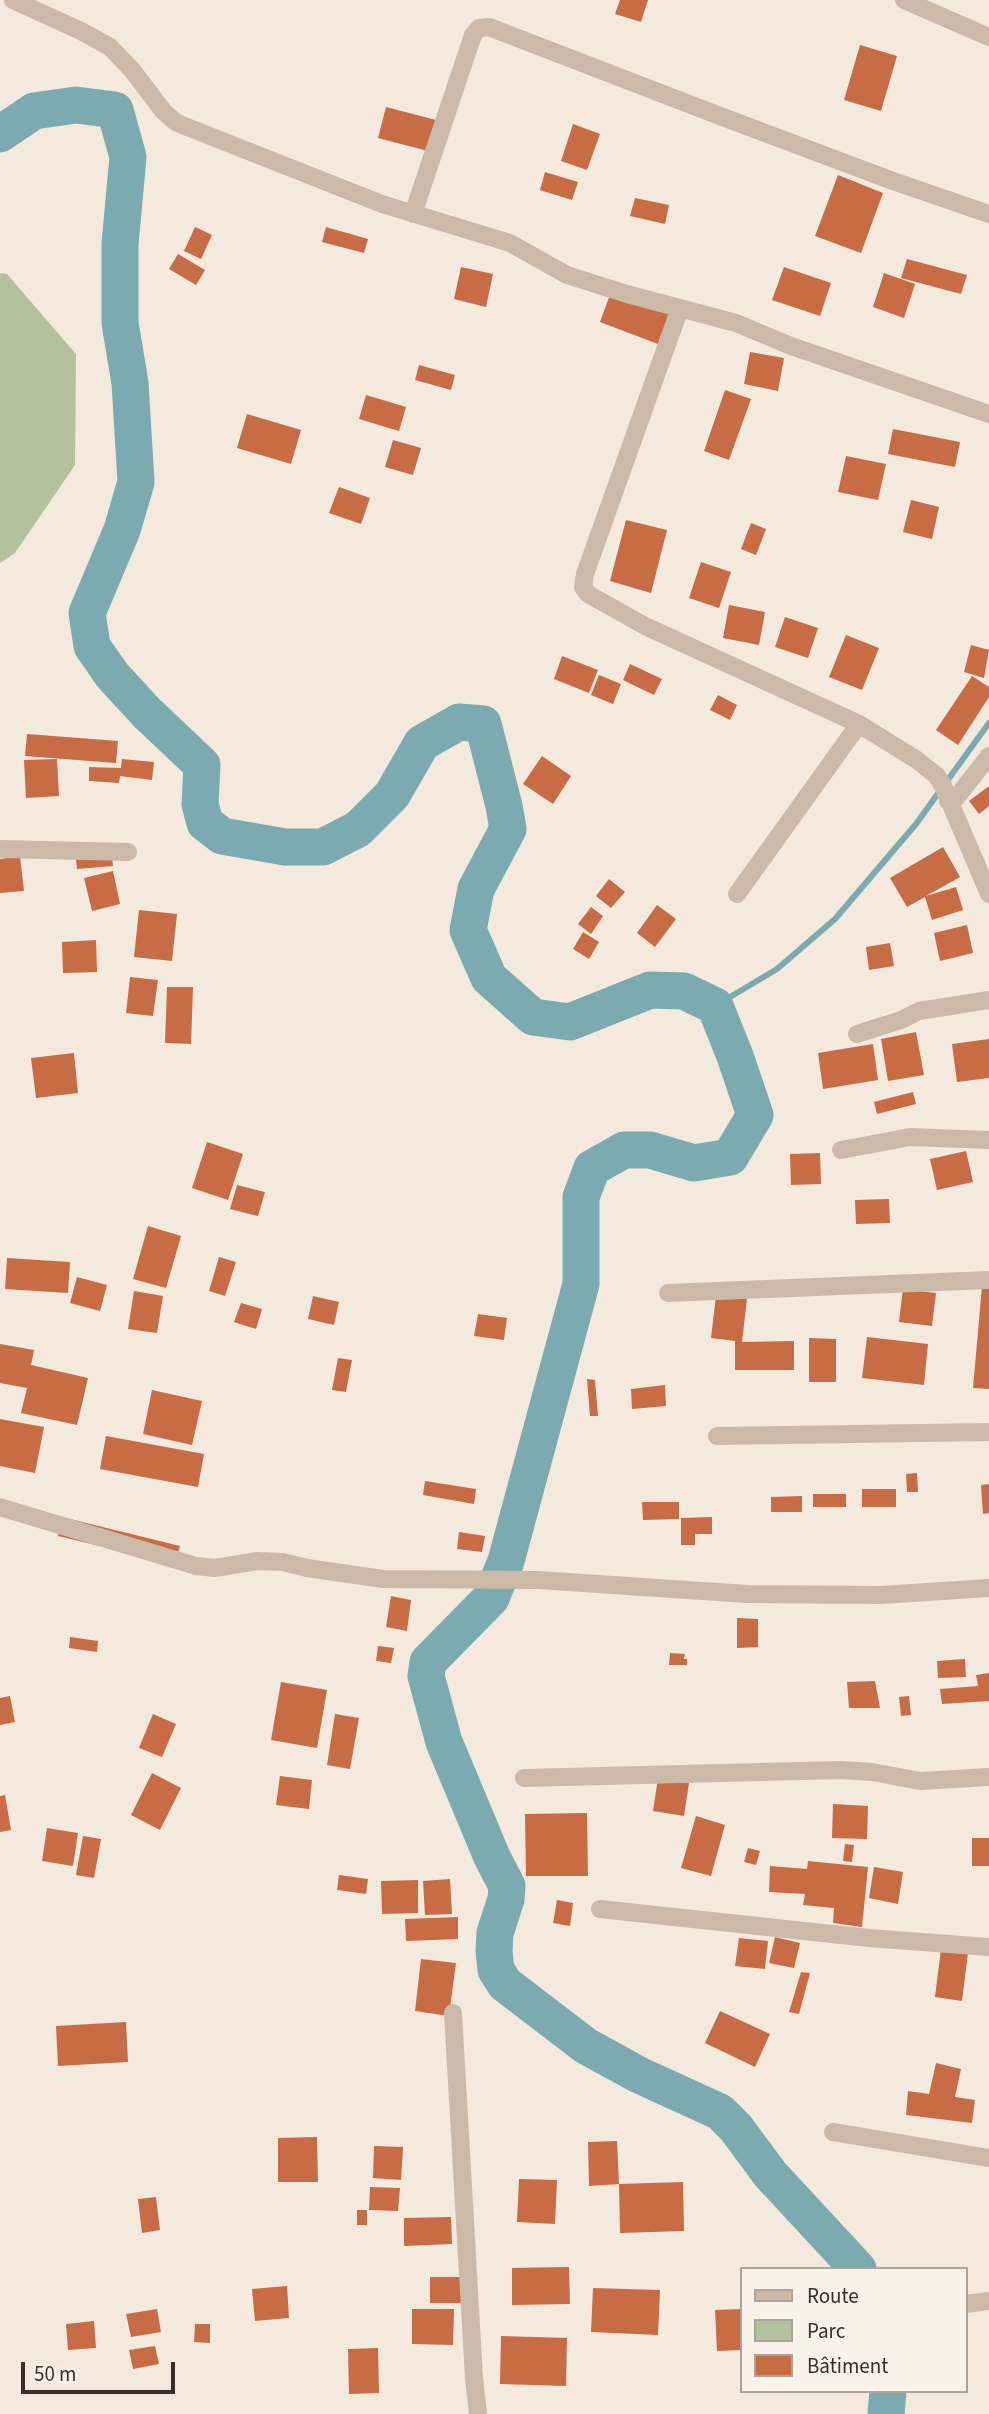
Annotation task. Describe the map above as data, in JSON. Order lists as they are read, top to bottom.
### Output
{
  "legend": ["Route", "Parc", "Bâtiment"],
  "scale_bar": "50 m"
}
